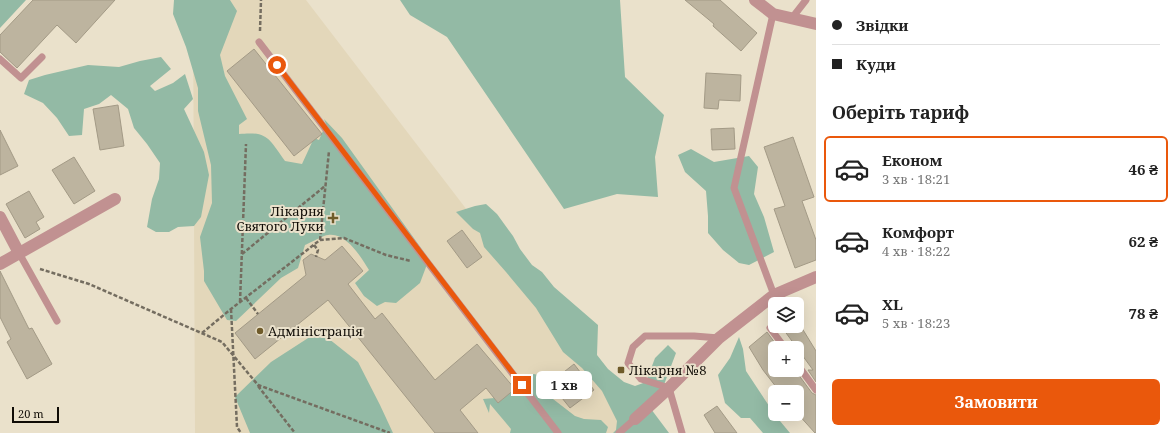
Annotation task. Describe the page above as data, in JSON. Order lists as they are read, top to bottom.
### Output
{
  "places": {
    "health": ["Лікарня Святого Луки"],
    "other": ["Адміністрація"],
    "transit": ["Лікарня №8"]
  },
  "scale_bar": "20 m",
  "page": {
    "banner": ["Звідки", "Куди"],
    "heading": "Оберіть тариф",
    "list": [
      {
        "name": "Економ",
        "note": "3 хв · 18:21",
        "value": "46 ₴"
      },
      {
        "name": "Комфорт",
        "note": "4 хв · 18:22",
        "value": "62 ₴"
      },
      {
        "name": "XL",
        "note": "5 хв · 18:23",
        "value": "78 ₴"
      }
    ],
    "map_buttons": ["+", "−"],
    "bubble": "1 хв",
    "buttons": "Замовити",
    "scale": "20 m"
  }
}
